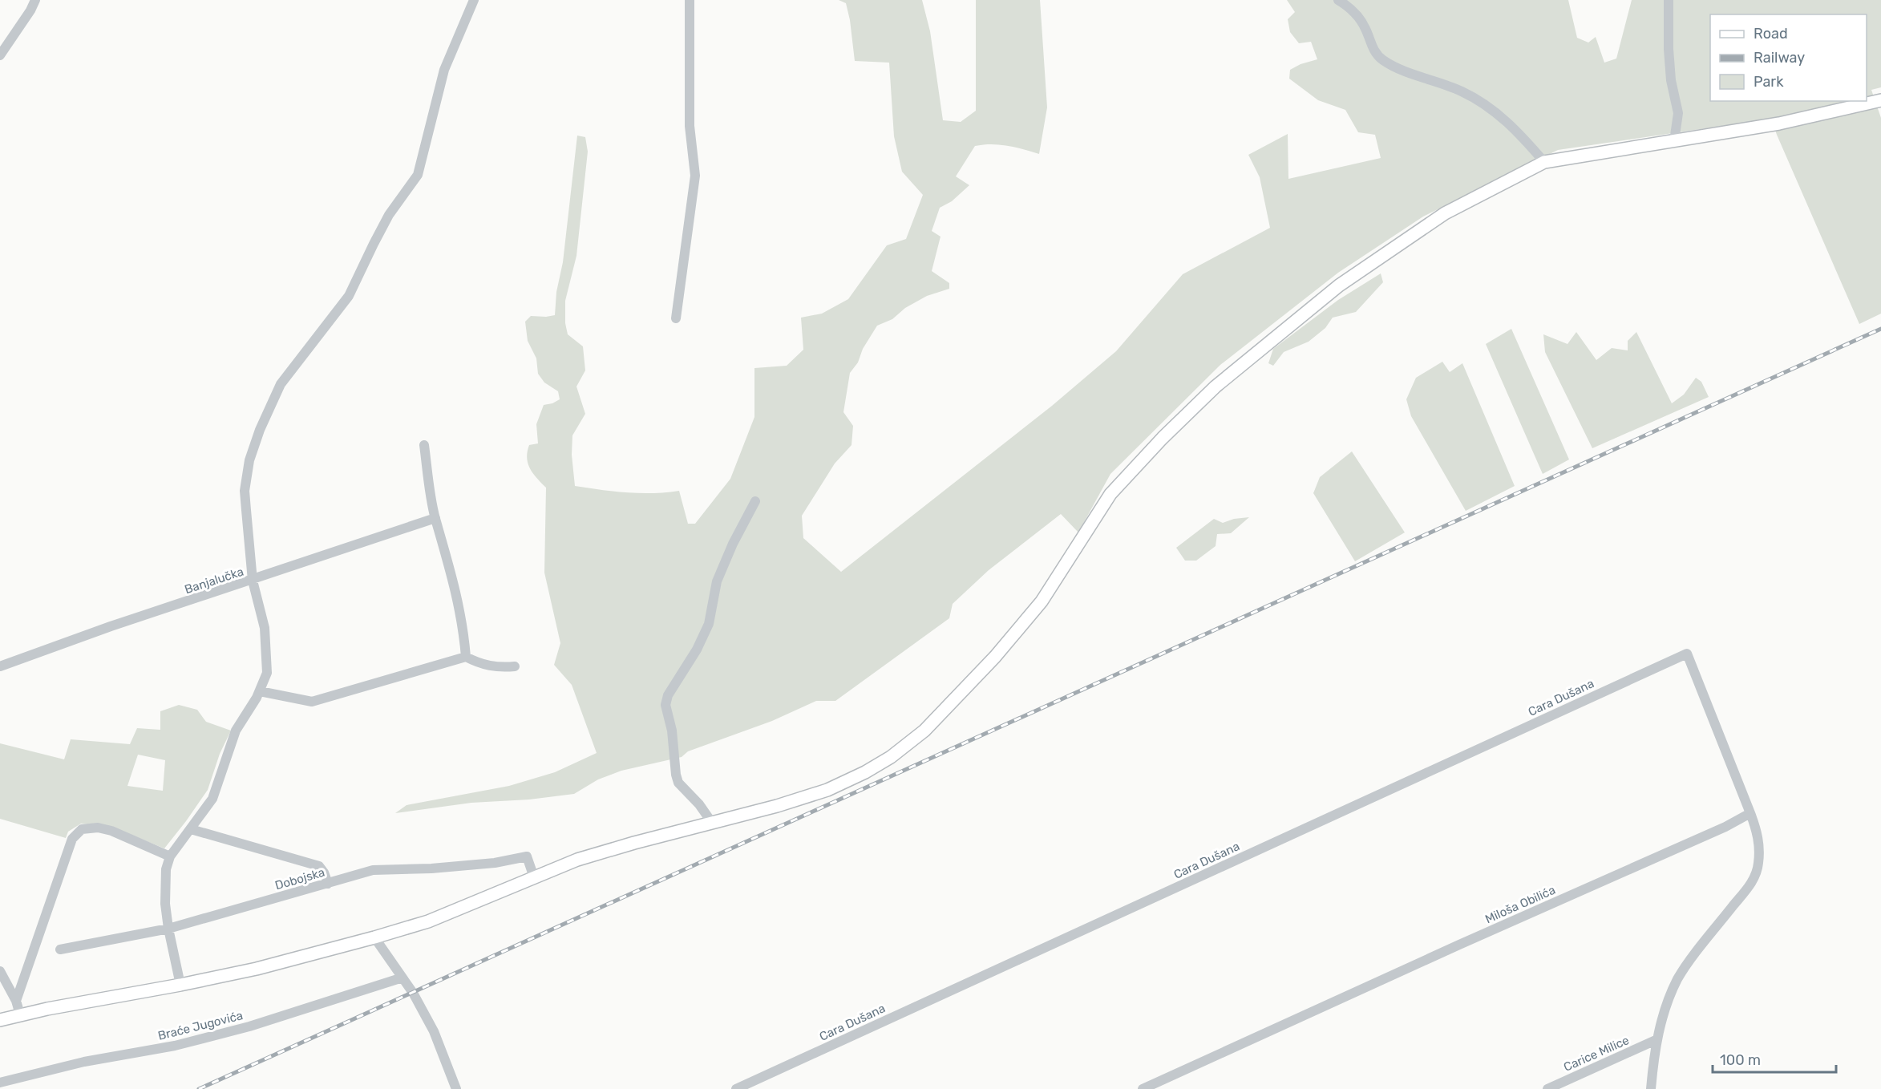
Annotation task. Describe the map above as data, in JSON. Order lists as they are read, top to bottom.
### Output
{
  "streets": {
    "street": [
      "Banjalučka",
      "Cara Dušana",
      "Dobojska",
      "Miloša Obilića",
      "Braće Jugovića",
      "Carice Milice"
    ]
  },
  "crossings": [
    ["Cara Dušana", "Miloša Obilića"]
  ],
  "legend": ["Road", "Railway", "Park"],
  "scale_bar": "100 m"
}
